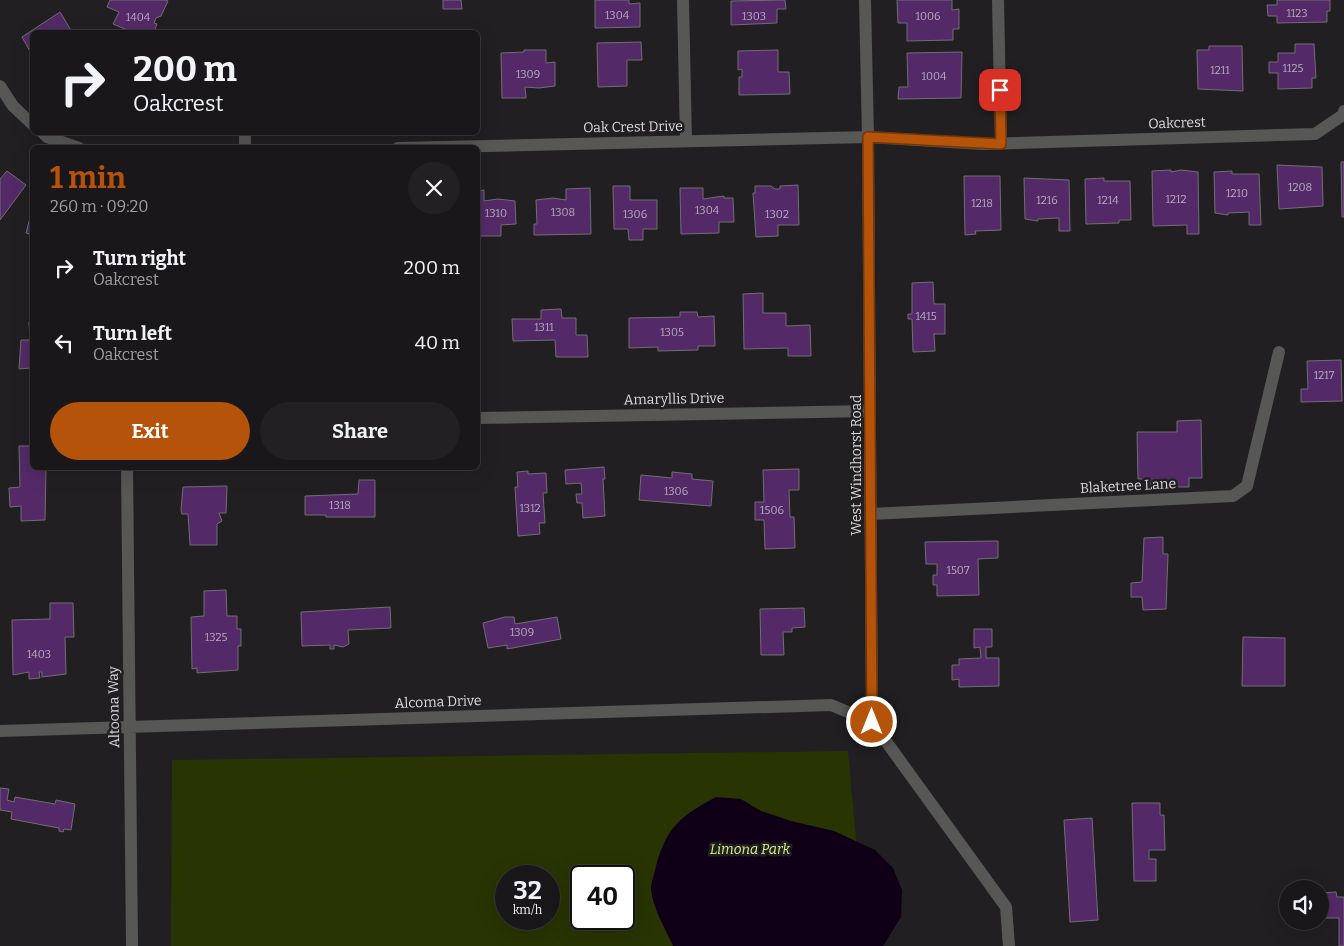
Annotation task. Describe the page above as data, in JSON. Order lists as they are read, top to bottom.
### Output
{
  "streets": {
    "street": [
      "Oakcrest",
      "Oak Crest Drive",
      "Amaryllis Drive",
      "West Windhorst Road",
      "Blaketree Lane",
      "Alcoma Drive",
      "Altoona Way"
    ]
  },
  "crossings": [
    ["Oakcrest", "Oak Crest Drive"],
    ["Oakcrest", "West Windhorst Road"],
    ["Oak Crest Drive", "West Windhorst Road"],
    ["Amaryllis Drive", "West Windhorst Road"],
    ["West Windhorst Road", "Blaketree Lane"],
    ["West Windhorst Road", "Alcoma Drive"],
    ["Alcoma Drive", "Altoona Way"]
  ],
  "parks": ["Limona Park"],
  "house_numbers": [
    "1123",
    "1304",
    "1303",
    "1006",
    "1404",
    "1125",
    "1211",
    "1309",
    "1004",
    "1208",
    "1210",
    "1212",
    "1216",
    "1214",
    "1218",
    "1304",
    "1308",
    "1310",
    "1306",
    "1302",
    "1415",
    "1311",
    "1305",
    "1217",
    "1306",
    "1318",
    "1312",
    "1506",
    "1507",
    "1309",
    "1325",
    "1403"
  ],
  "page": {
    "turn": ["200 m", "Oakcrest"],
    "heading": ["1 min", "260 m · 09:20"],
    "list": [
      {
        "name": "Turn right",
        "note": "Oakcrest",
        "value": "200 m"
      },
      {
        "name": "Turn left",
        "note": "Oakcrest",
        "value": "40 m"
      }
    ],
    "buttons": ["Exit", "Share"],
    "speed": "32 km/h",
    "limit": "40"
  }
}
